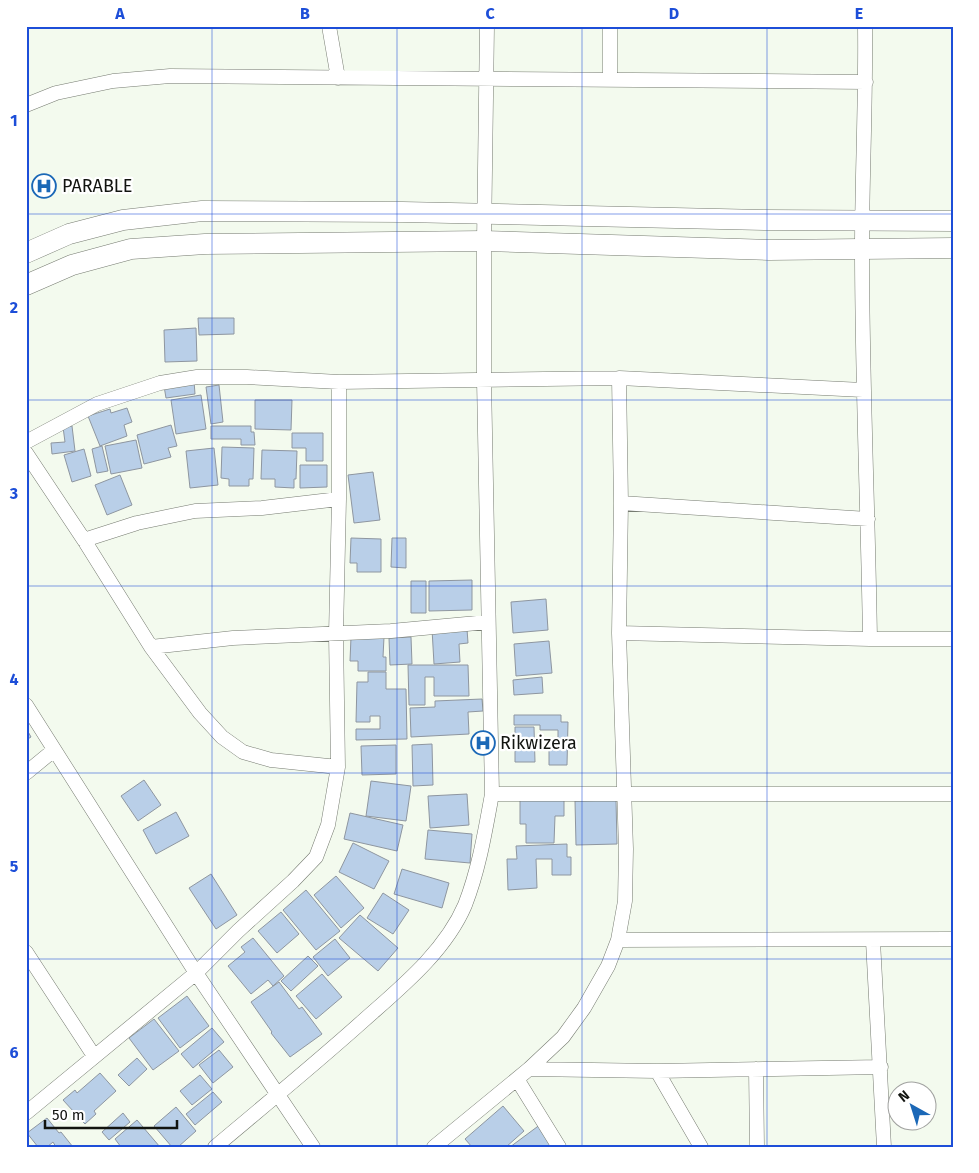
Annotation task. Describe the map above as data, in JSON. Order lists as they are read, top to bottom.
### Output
{
  "places": {
    "hospital": ["PARABLE", "Rikwizera"]
  },
  "scale_bar": "50 m",
  "north": "top left",
  "grid": {
    "columns": [
      "A",
      "B",
      "C",
      "D",
      "E"
    ],
    "rows": [
      "1",
      "2",
      "3",
      "4",
      "5",
      "6"
    ]
  }
}
